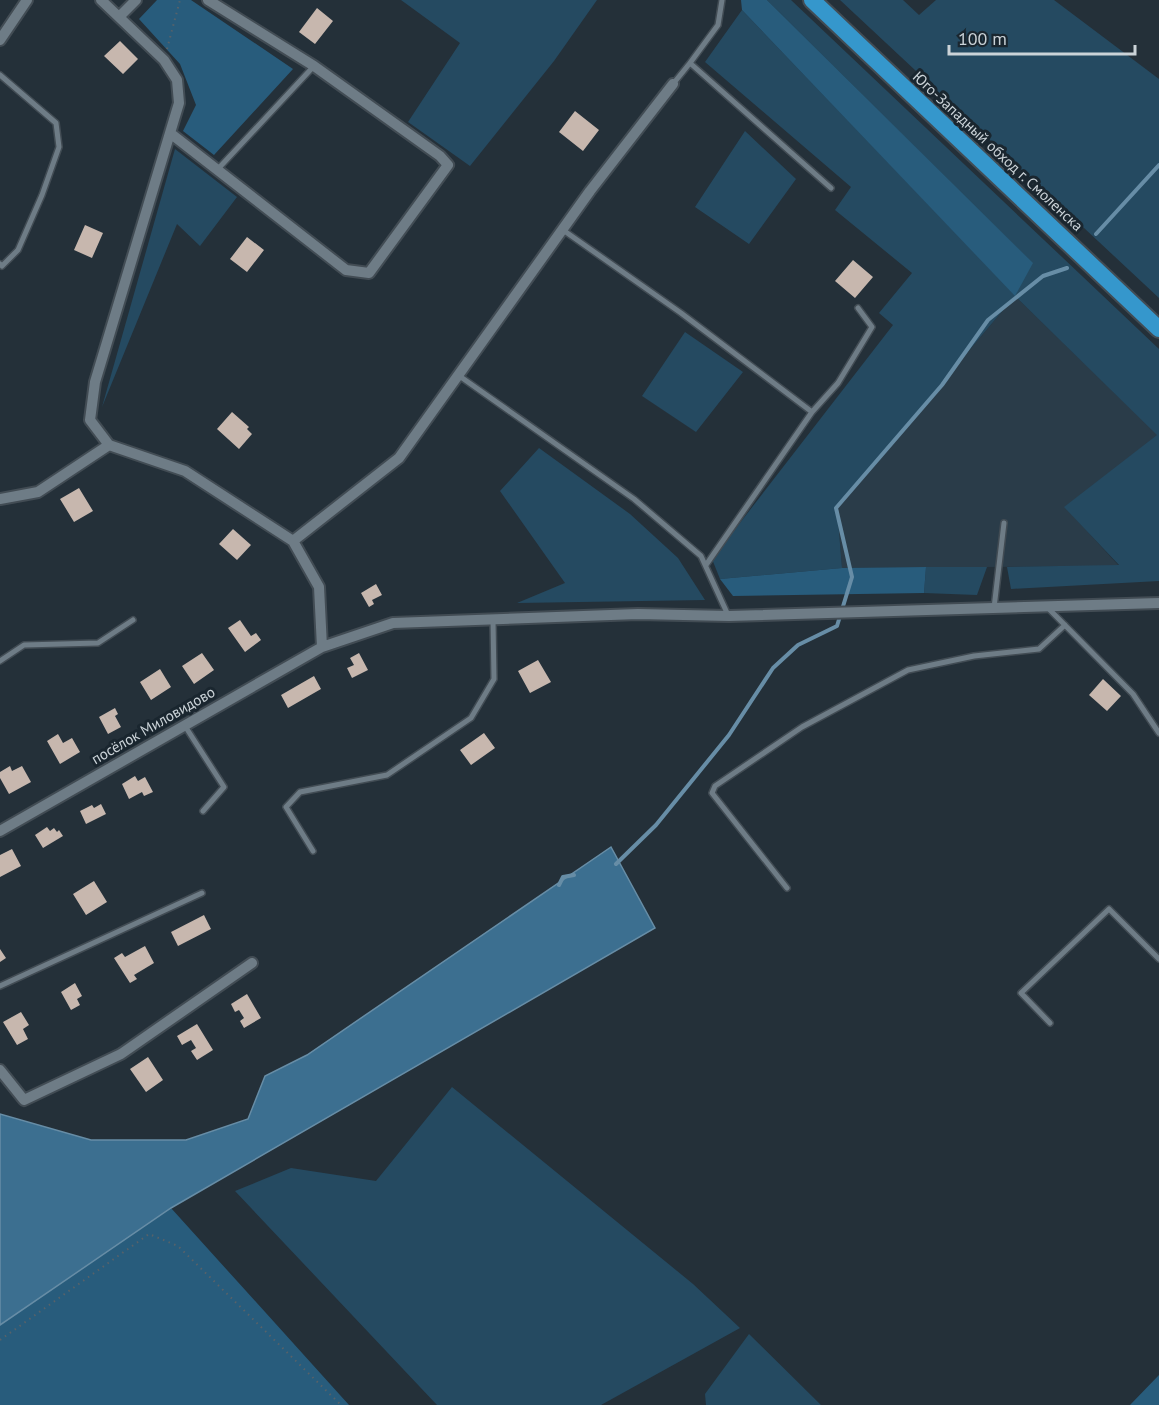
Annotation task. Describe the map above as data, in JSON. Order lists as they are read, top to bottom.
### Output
{
  "streets": {
    "highway": ["Юго-Западный обход г. Смоленска"],
    "street": ["посёлок Миловидово"]
  },
  "scale_bar": "100 m"
}
